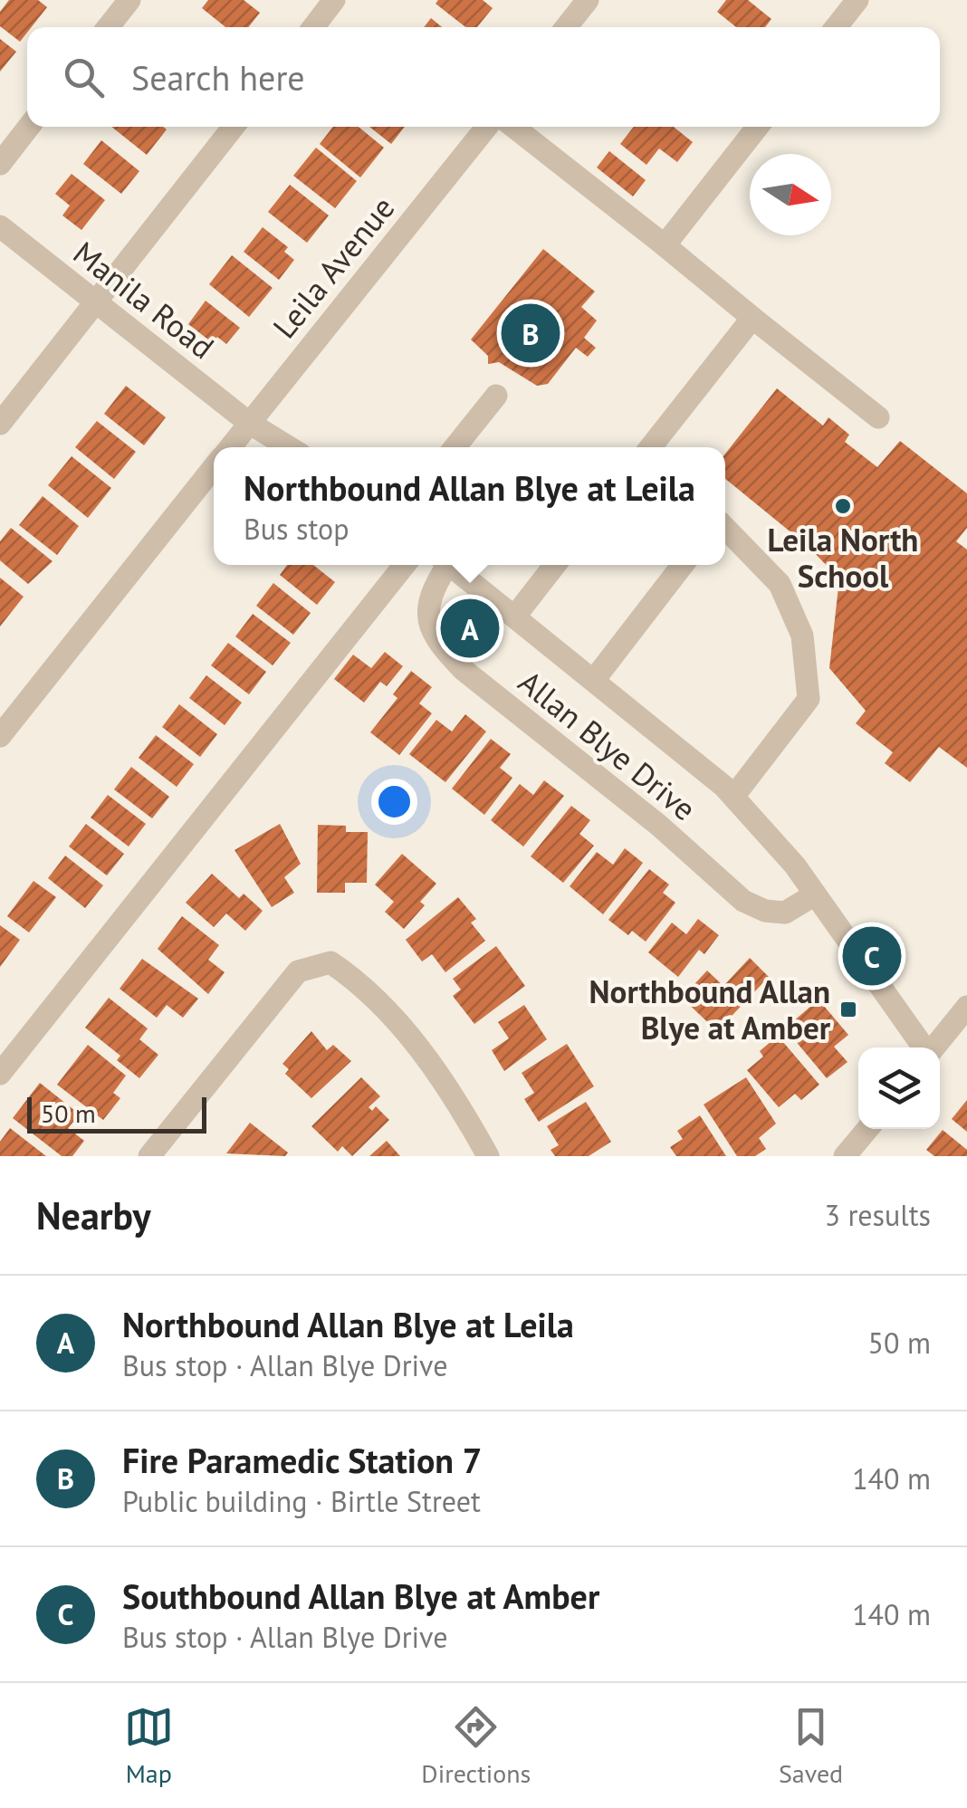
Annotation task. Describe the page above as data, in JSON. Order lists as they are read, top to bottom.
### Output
{
  "streets": {
    "street": ["Leila Avenue", "Manila Road", "Allan Blye Drive"]
  },
  "crossings": [
    ["Leila Avenue", "Manila Road"]
  ],
  "places": {
    "other": ["Leila North School"],
    "transit": ["Northbound Allan Blye at Amber"]
  },
  "scale_bar": "50 m",
  "north": "right",
  "page": {
    "search": "Search here",
    "pins": ["B", "A", "C"],
    "popup": ["Northbound Allan Blye at Leila", "Bus stop"],
    "scale": "50 m",
    "heading": ["Nearby", "3 results"],
    "list": [
      {
        "mark": "A",
        "name": "Northbound Allan Blye at Leila",
        "note": "Bus stop · Allan Blye Drive",
        "value": "50 m"
      },
      {
        "mark": "B",
        "name": "Fire Paramedic Station 7",
        "note": "Public building · Birtle Street",
        "value": "140 m"
      },
      {
        "mark": "C",
        "name": "Southbound Allan Blye at Amber",
        "note": "Bus stop · Allan Blye Drive",
        "value": "140 m"
      }
    ],
    "nav": ["Map", "Directions", "Saved"]
  }
}
